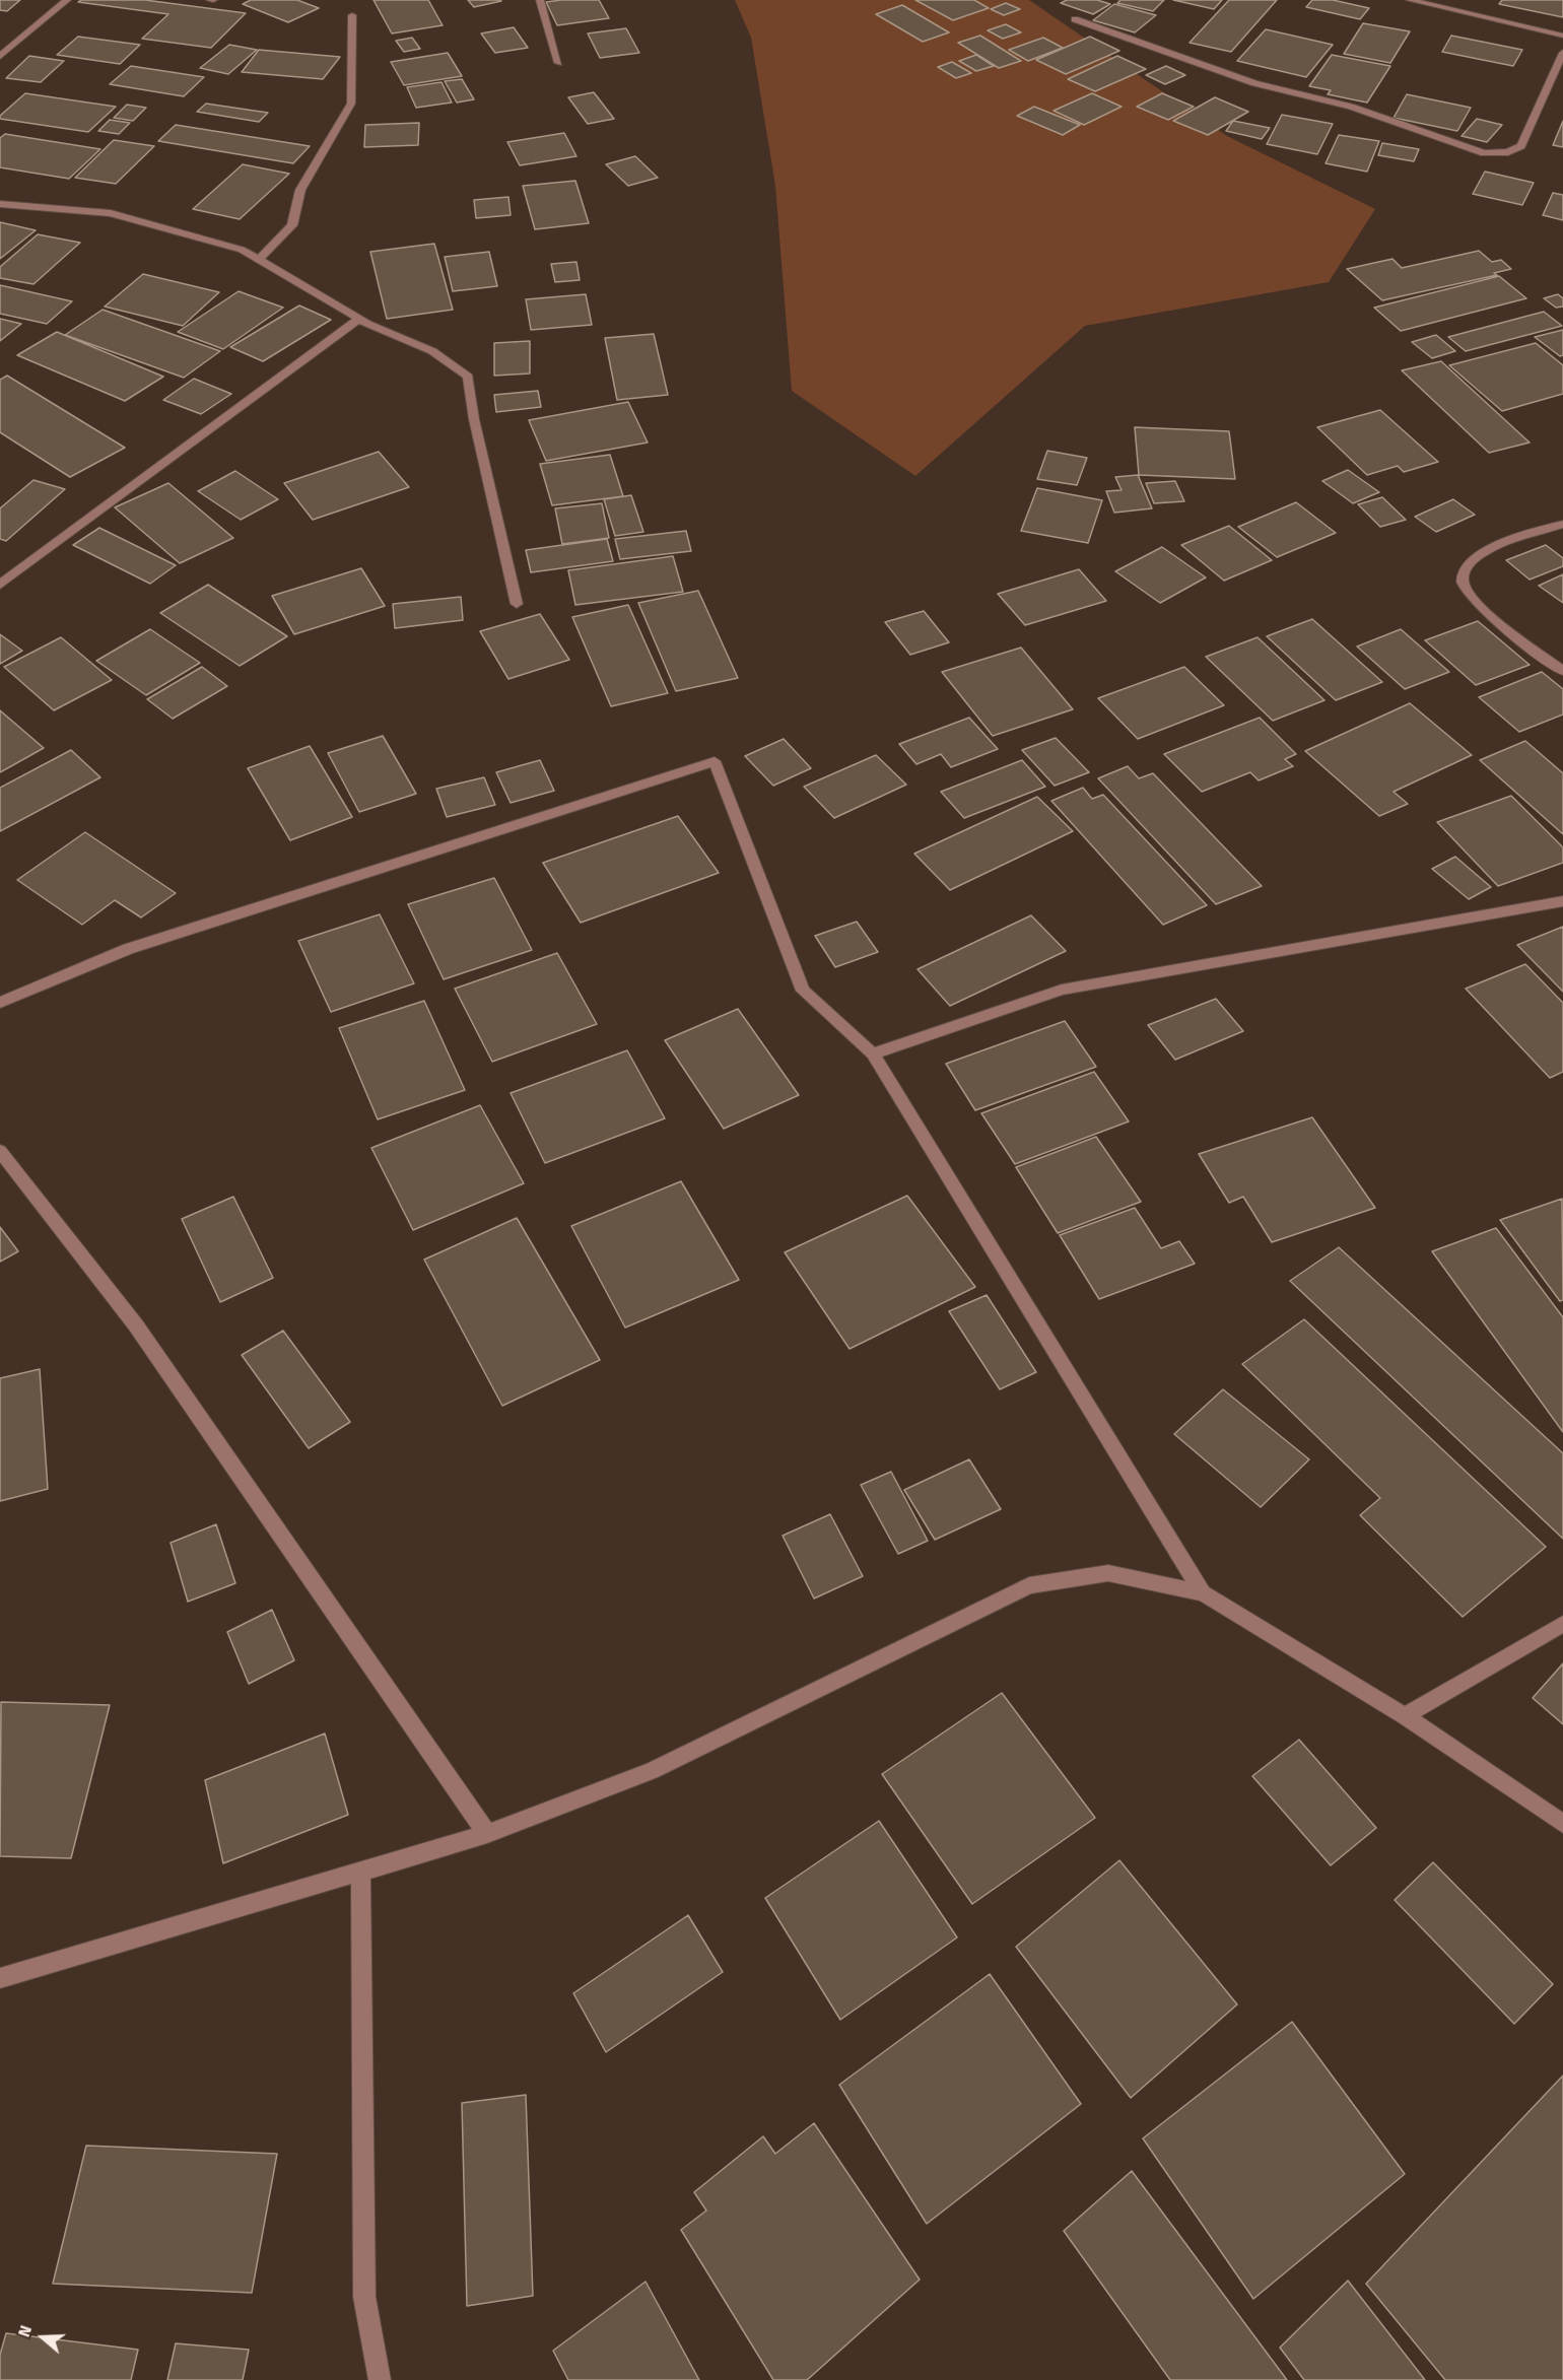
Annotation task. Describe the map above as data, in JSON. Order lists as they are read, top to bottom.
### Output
{
  "north": "left"
}
